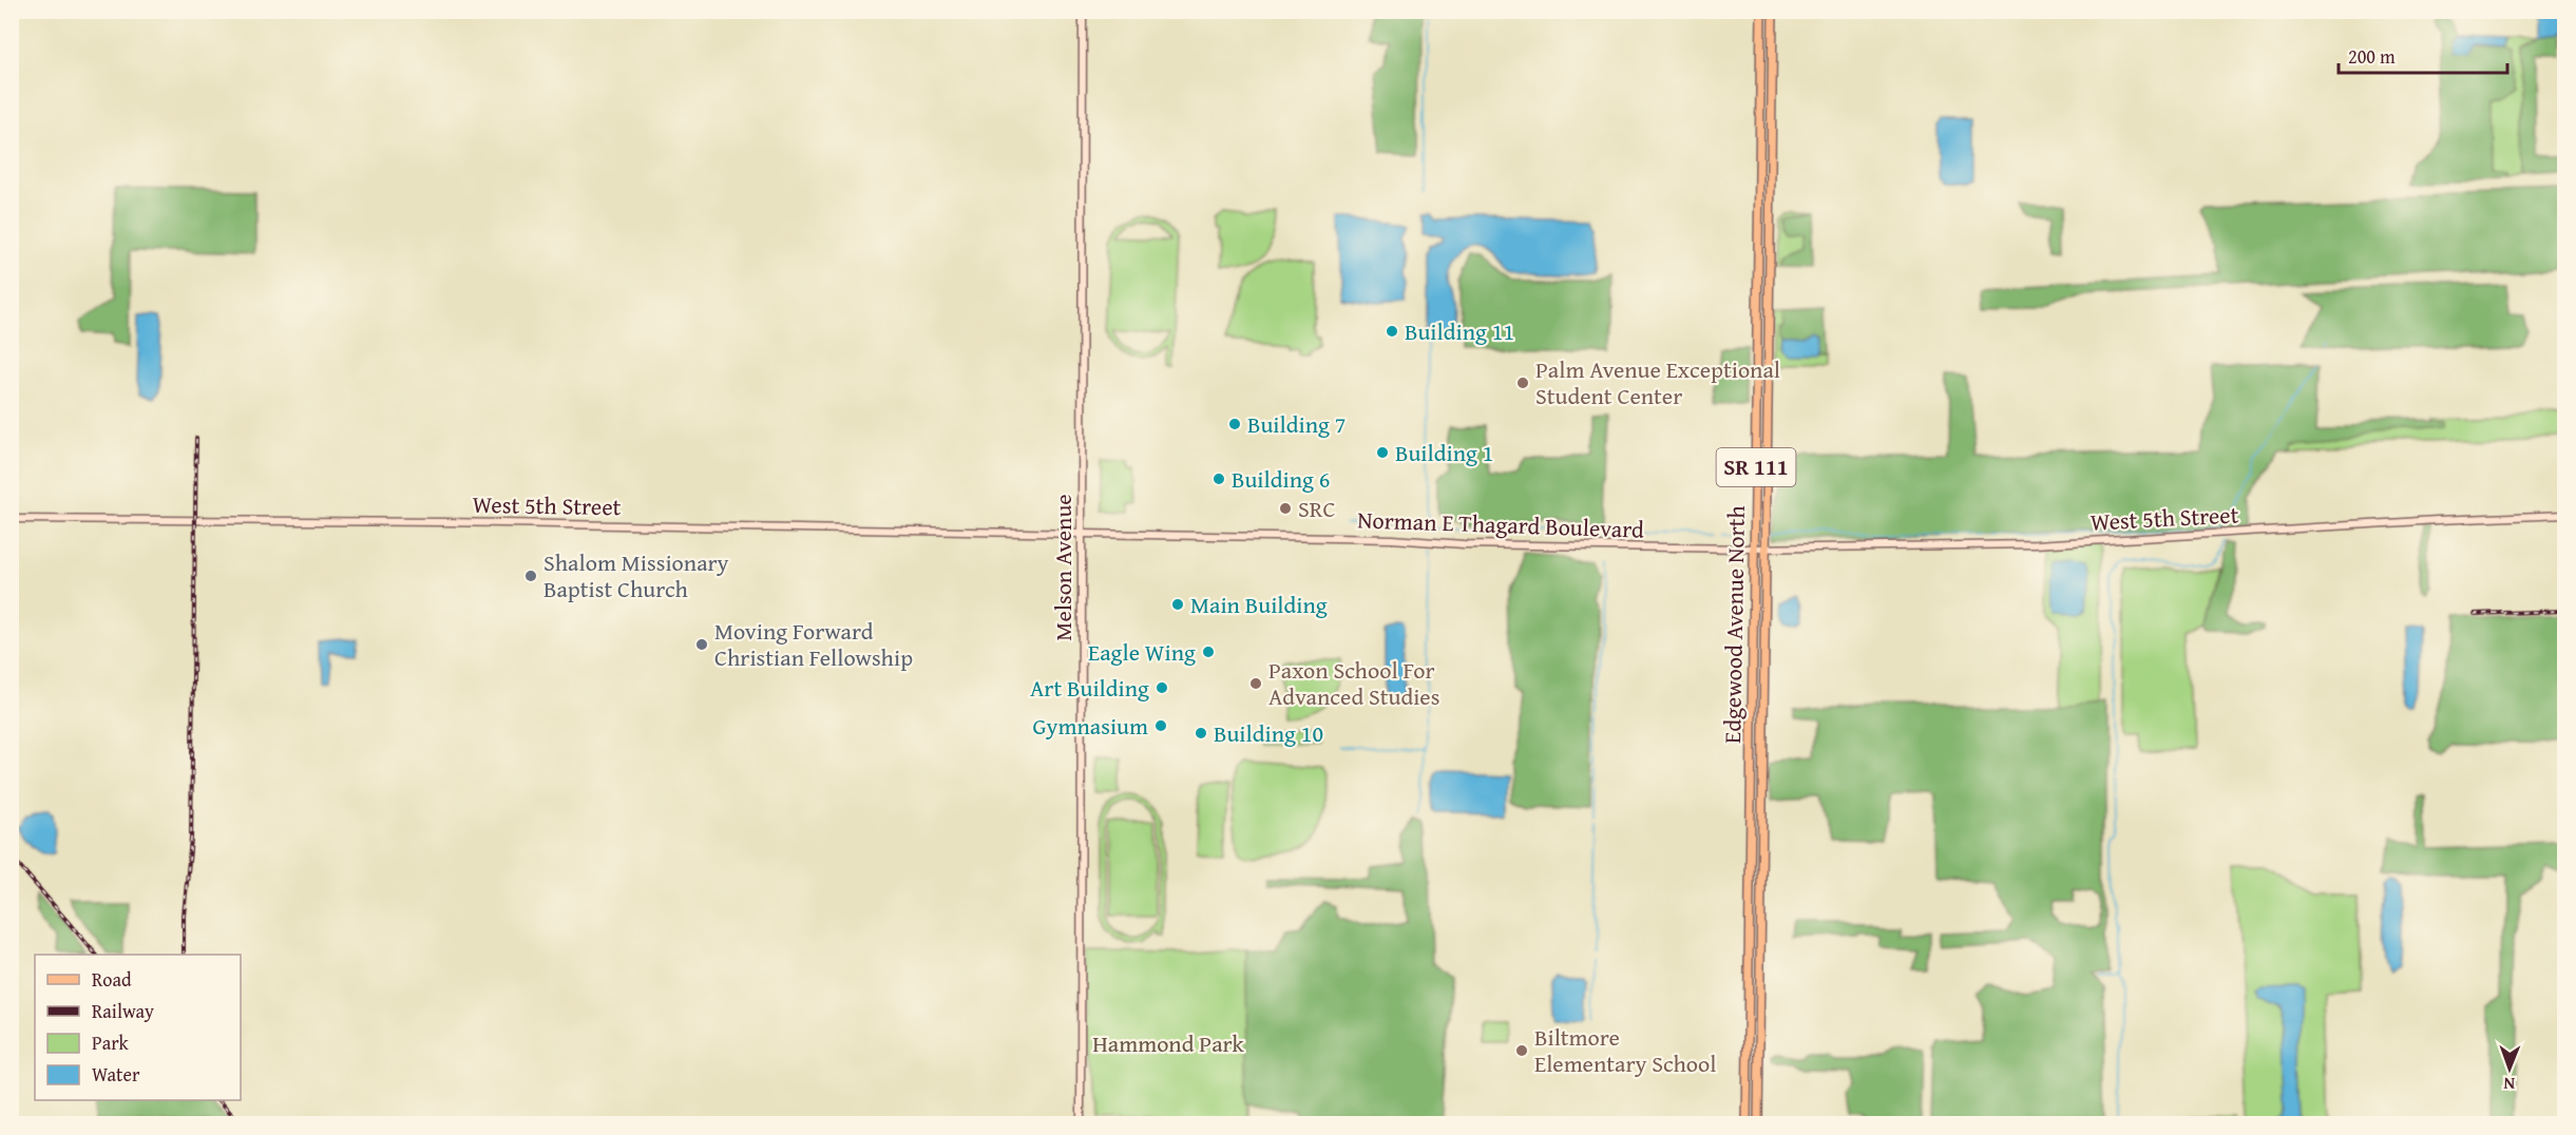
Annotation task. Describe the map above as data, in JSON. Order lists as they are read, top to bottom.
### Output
{
  "streets": {
    "main road": ["SR 111", "Edgewood Avenue North"],
    "street": ["West 5th Street", "Norman E Thagard Boulevard", "Melson Avenue"]
  },
  "crossings": [
    ["West 5th Street", "Norman E Thagard Boulevard"],
    ["West 5th Street", "Melson Avenue"],
    ["West 5th Street", "Edgewood Avenue North"],
    ["Norman E Thagard Boulevard", "Melson Avenue"],
    ["Norman E Thagard Boulevard", "Edgewood Avenue North"]
  ],
  "parks": ["Hammond Park"],
  "places": [
    "Building 11",
    "Palm Avenue Exceptional Student Center",
    "Building 7",
    "Building 1",
    "Building 6",
    "SRC",
    "Shalom Missionary Baptist Church",
    "Main Building",
    "Moving Forward Christian Fellowship",
    "Eagle Wing",
    "Paxon School For Advanced Studies",
    "Art Building",
    "Gymnasium",
    "Building 10",
    "Biltmore Elementary School"
  ],
  "legend": [
    "Road",
    "Railway",
    "Park",
    "Water"
  ],
  "scale_bar": "200 m",
  "north": "bottom"
}
